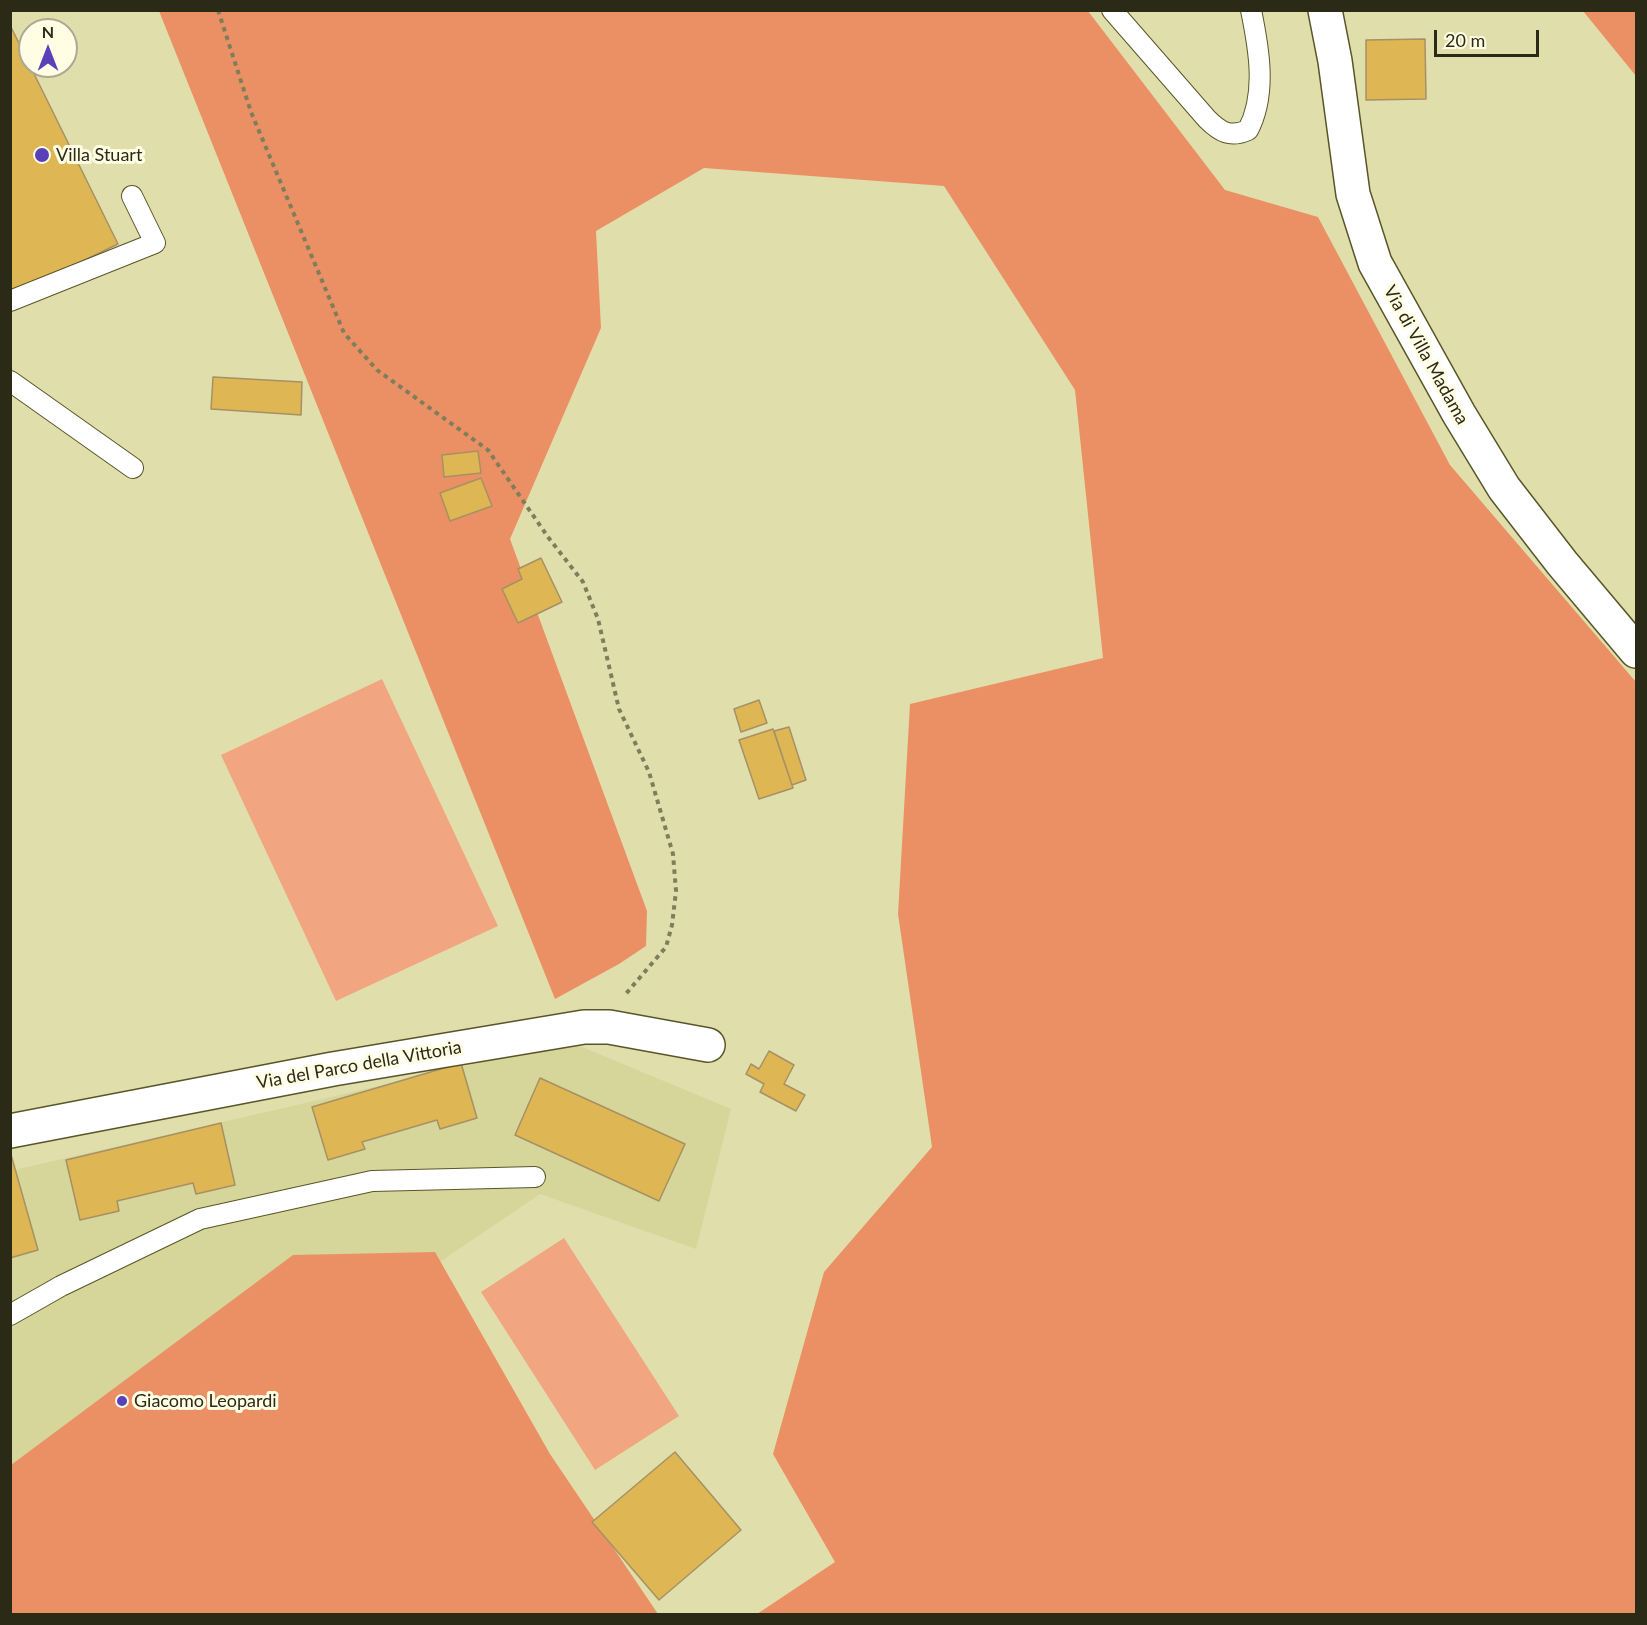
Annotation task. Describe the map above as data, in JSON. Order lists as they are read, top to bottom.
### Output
{
  "streets": {
    "street": ["Via di Villa Madama", "Via del Parco della Vittoria"]
  },
  "places": ["Villa Stuart", "Giacomo Leopardi"],
  "scale_bar": "20 m",
  "north": "top"
}
